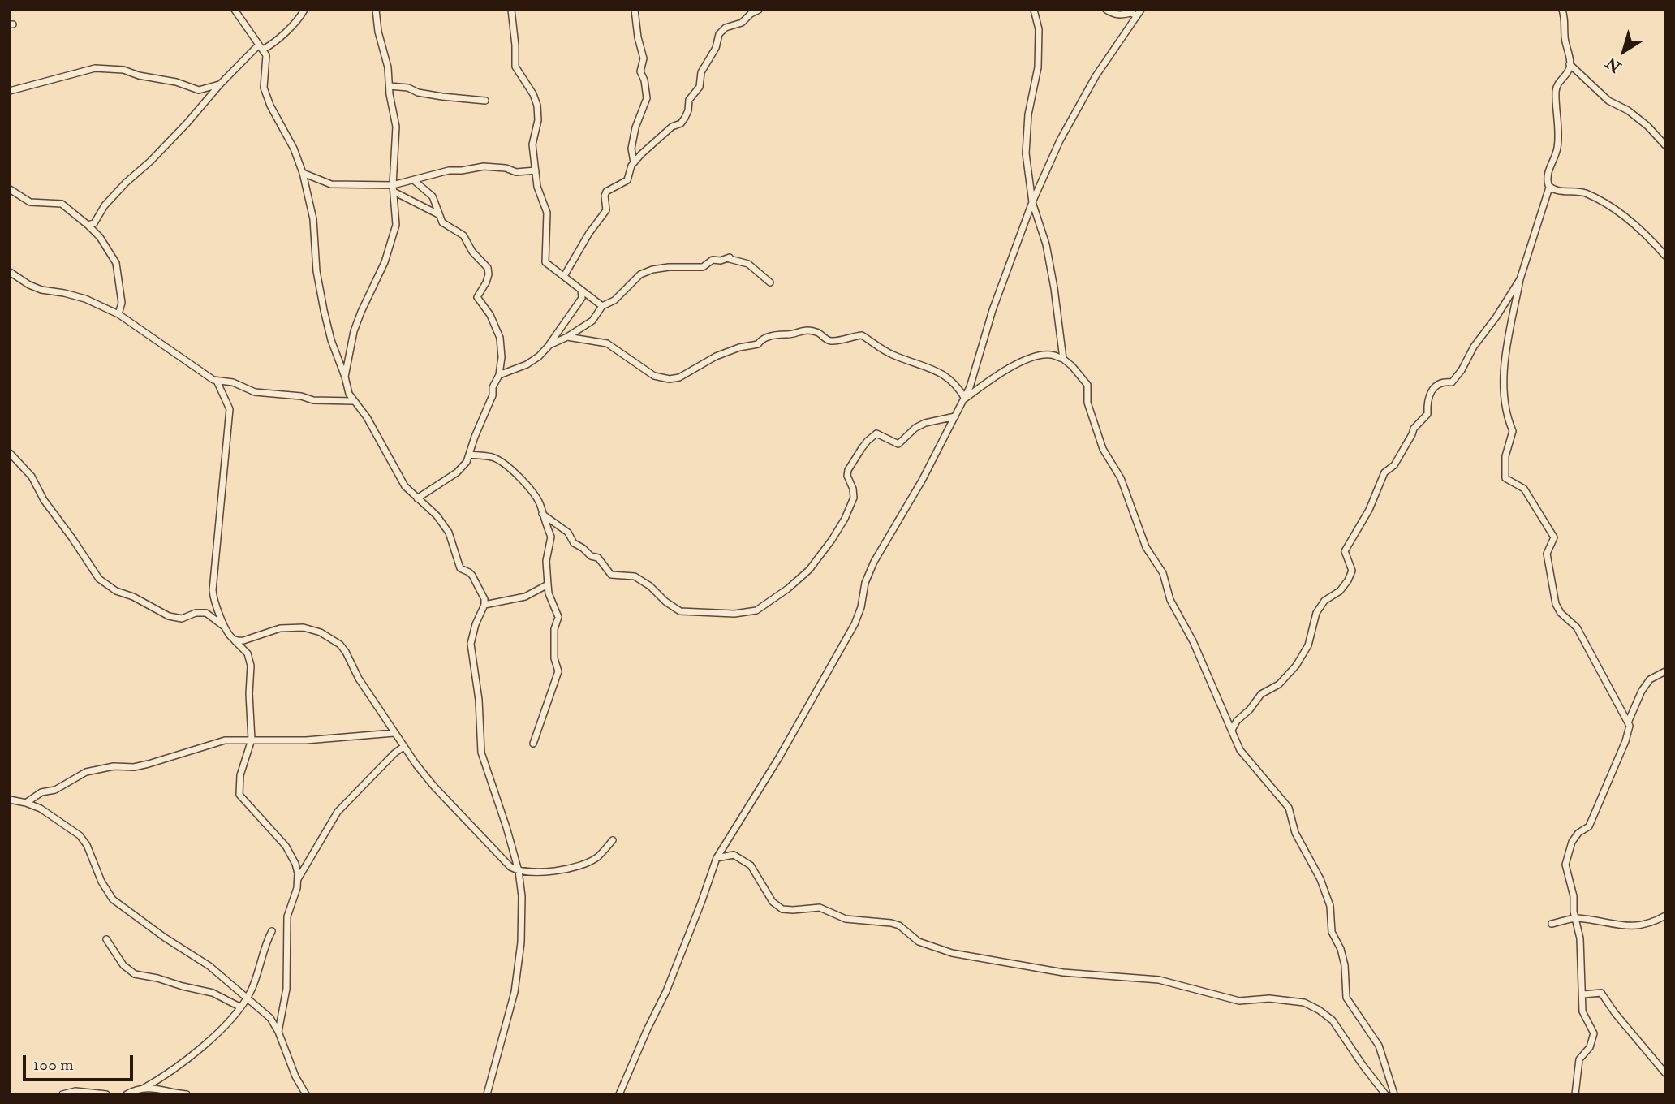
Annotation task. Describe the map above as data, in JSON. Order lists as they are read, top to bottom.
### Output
{
  "scale_bar": "100 m",
  "north": "bottom left"
}
